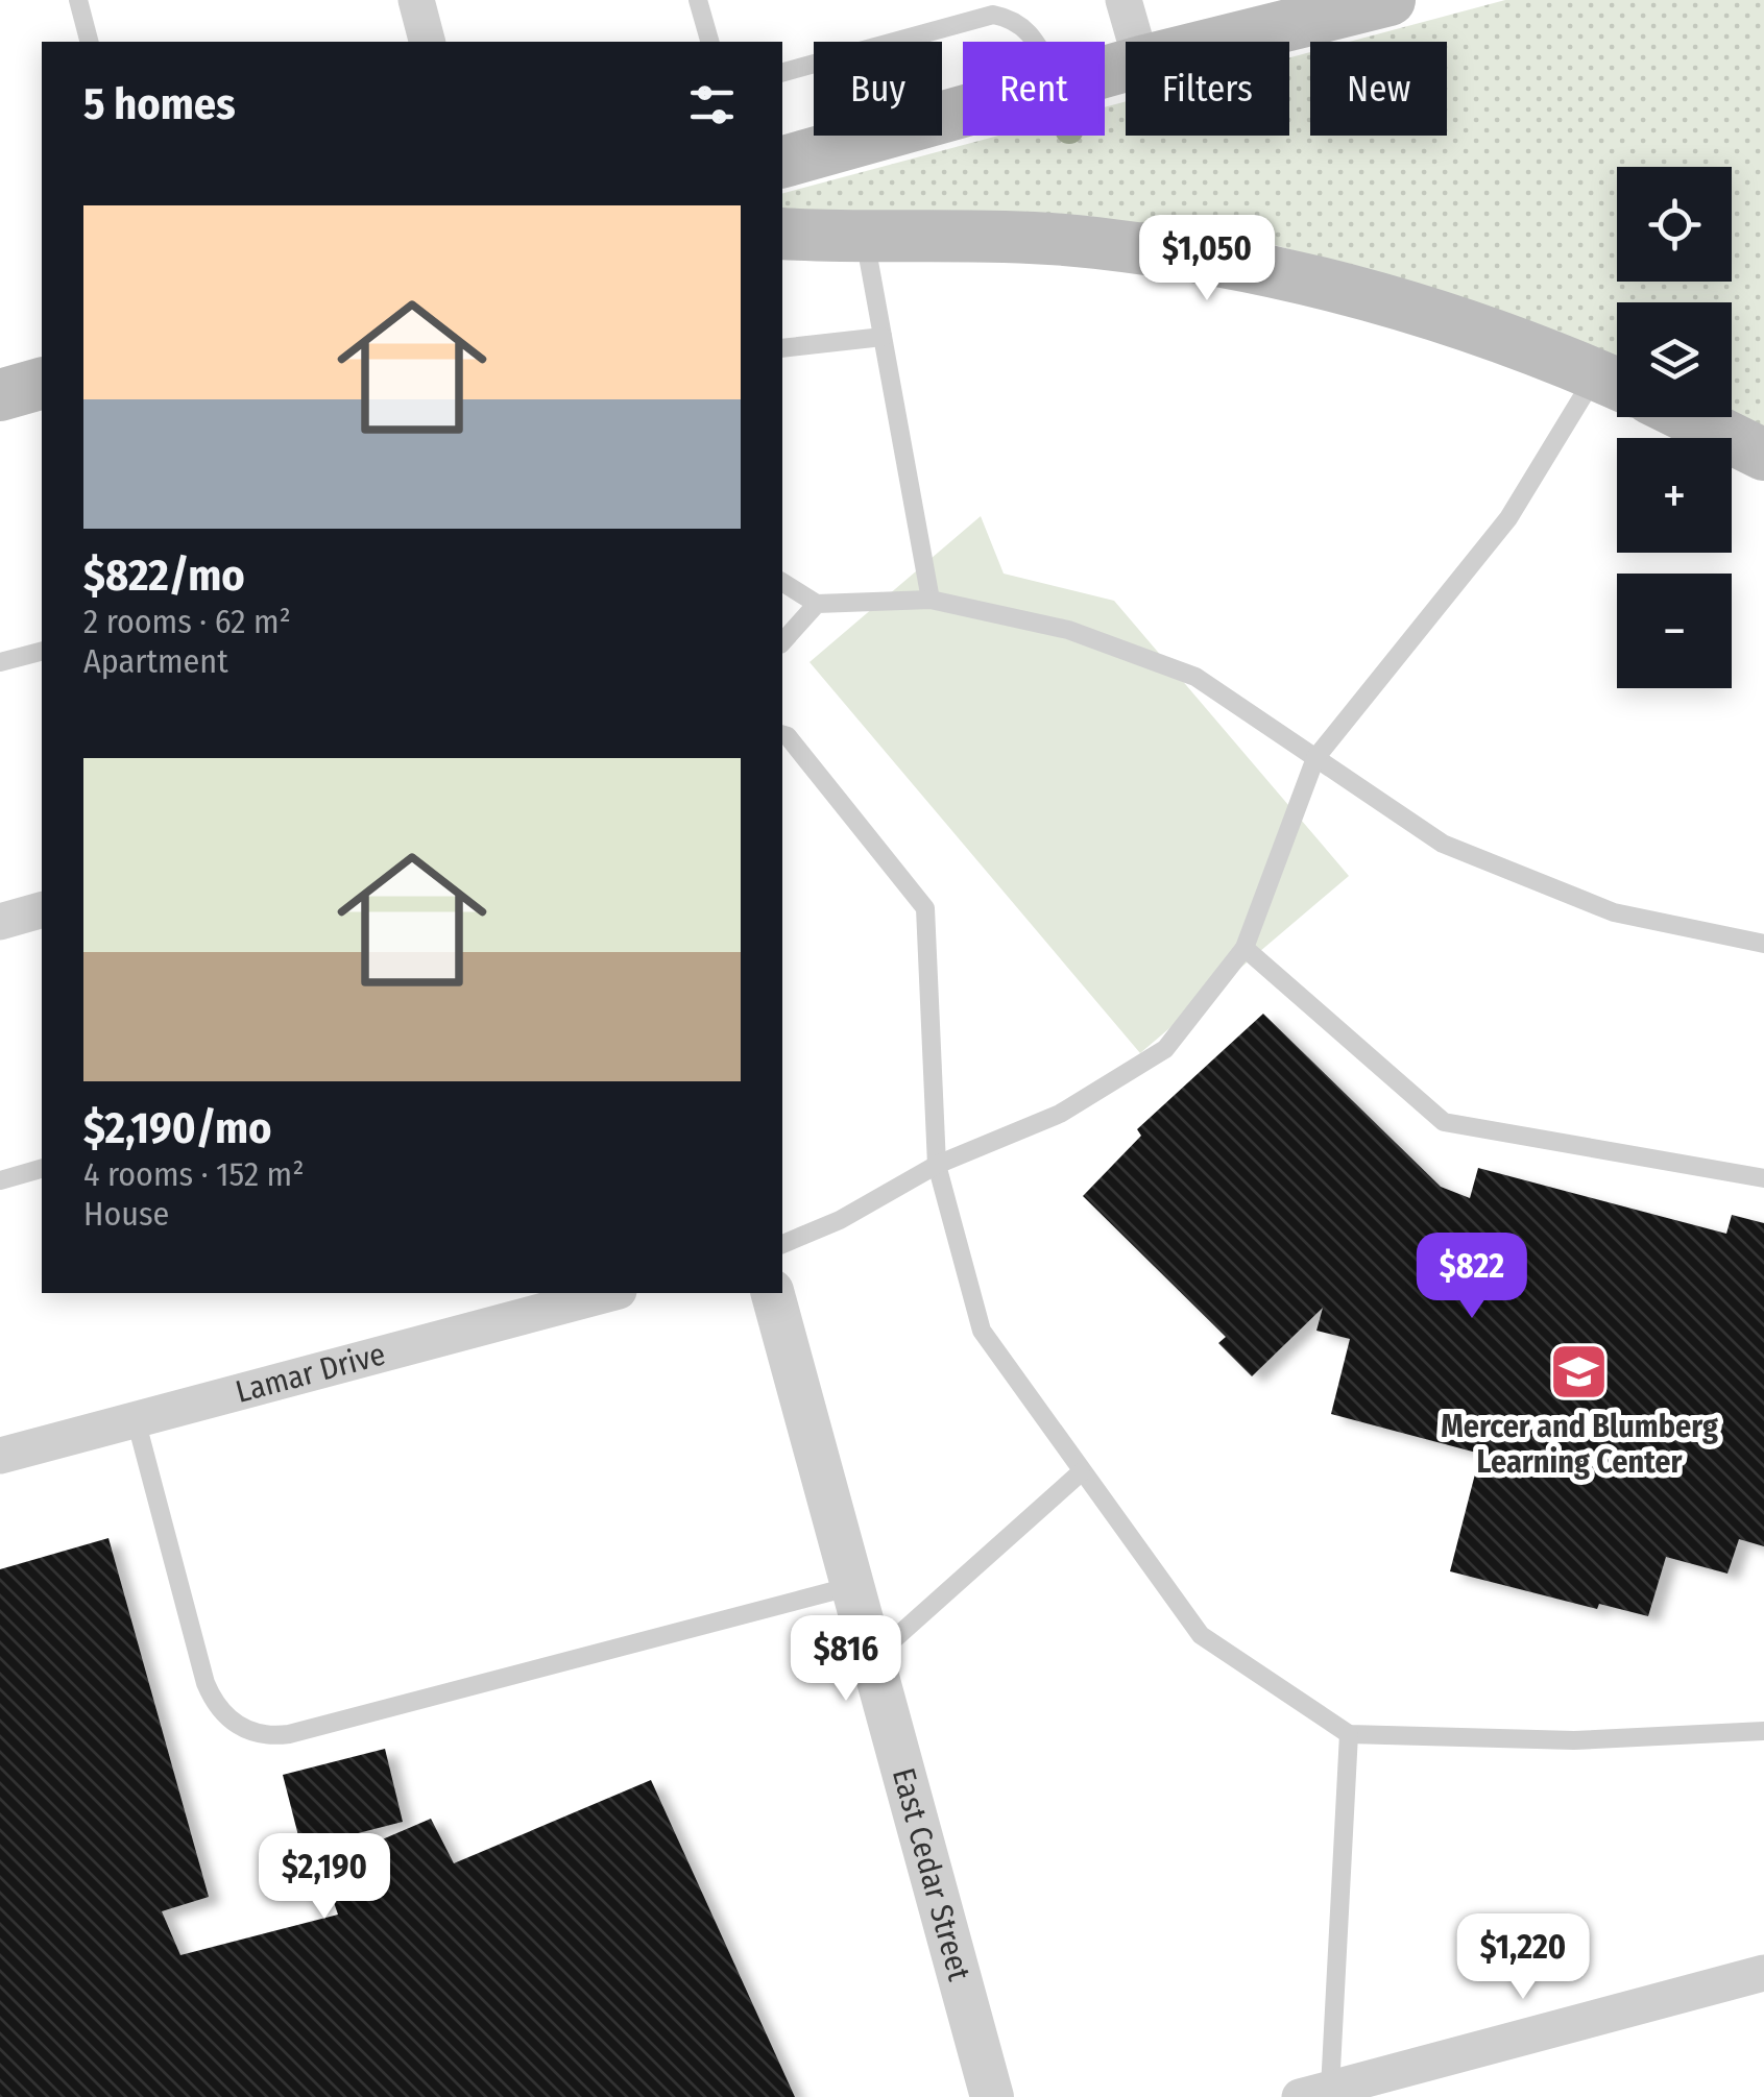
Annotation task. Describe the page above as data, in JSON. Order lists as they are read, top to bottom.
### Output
{
  "streets": {
    "street": ["Lamar Drive", "East Cedar Street"]
  },
  "places": {
    "school or university": ["Mercer and Blumberg Learning Center"]
  },
  "page": {
    "chip": [
      "Buy",
      "Rent",
      "Filters",
      "New"
    ],
    "heading": "5 homes",
    "map_buttons": ["+", "−"],
    "list": [
      {
        "name": "$822/mo",
        "note": "2 rooms · 62 m² · Apartment"
      },
      {
        "name": "$2,190/mo",
        "note": "4 rooms · 152 m² · House"
      }
    ],
    "price": [
      "$1,050",
      "$822",
      "$816",
      "$2,190",
      "$1,220"
    ]
  }
}
